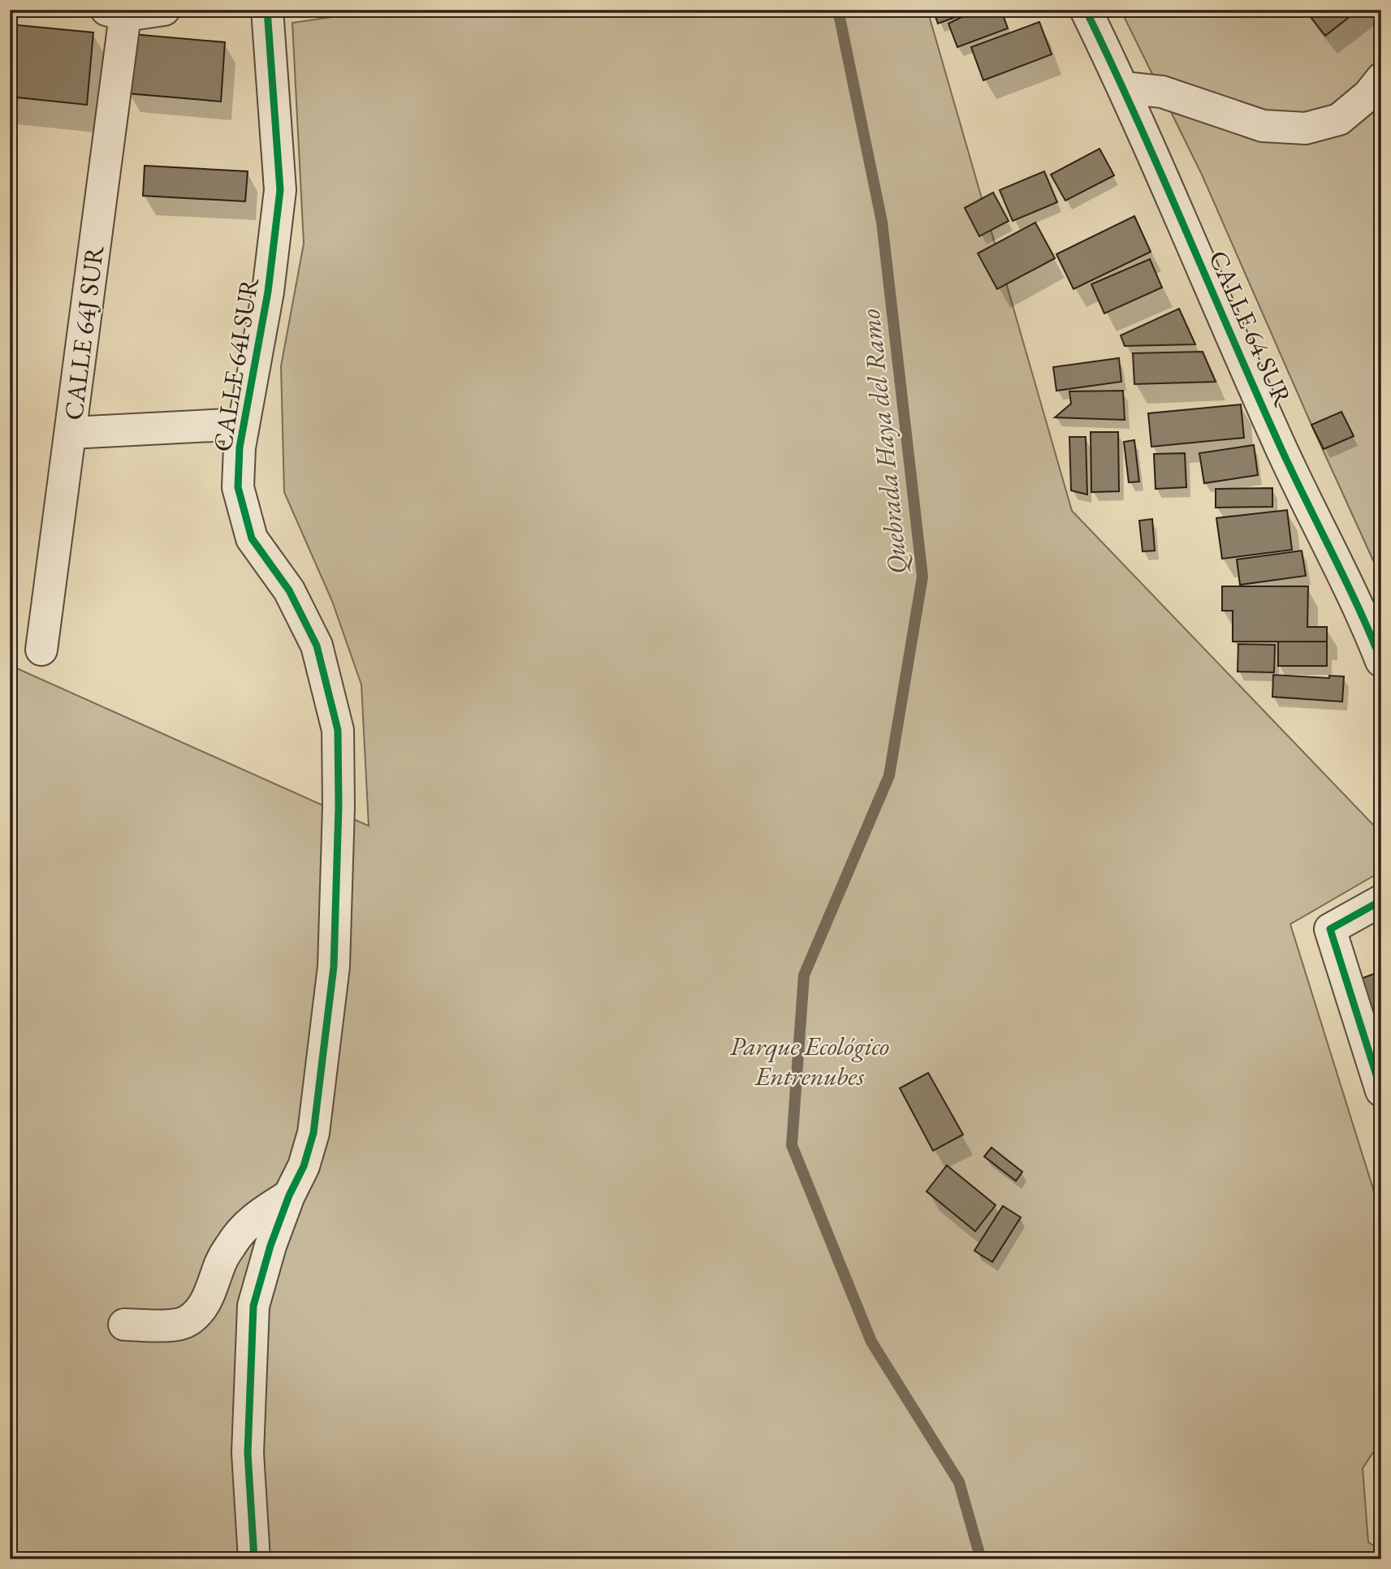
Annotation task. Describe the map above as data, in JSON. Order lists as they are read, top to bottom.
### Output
{
  "streets": {
    "street": ["CALLE 64 SUR", "CALLE 64J SUR", "CALLE 64I SUR"]
  },
  "water": ["Quebrada Haya del Ramo"],
  "parks": ["Parque Ecológico Entrenubes"]
}
